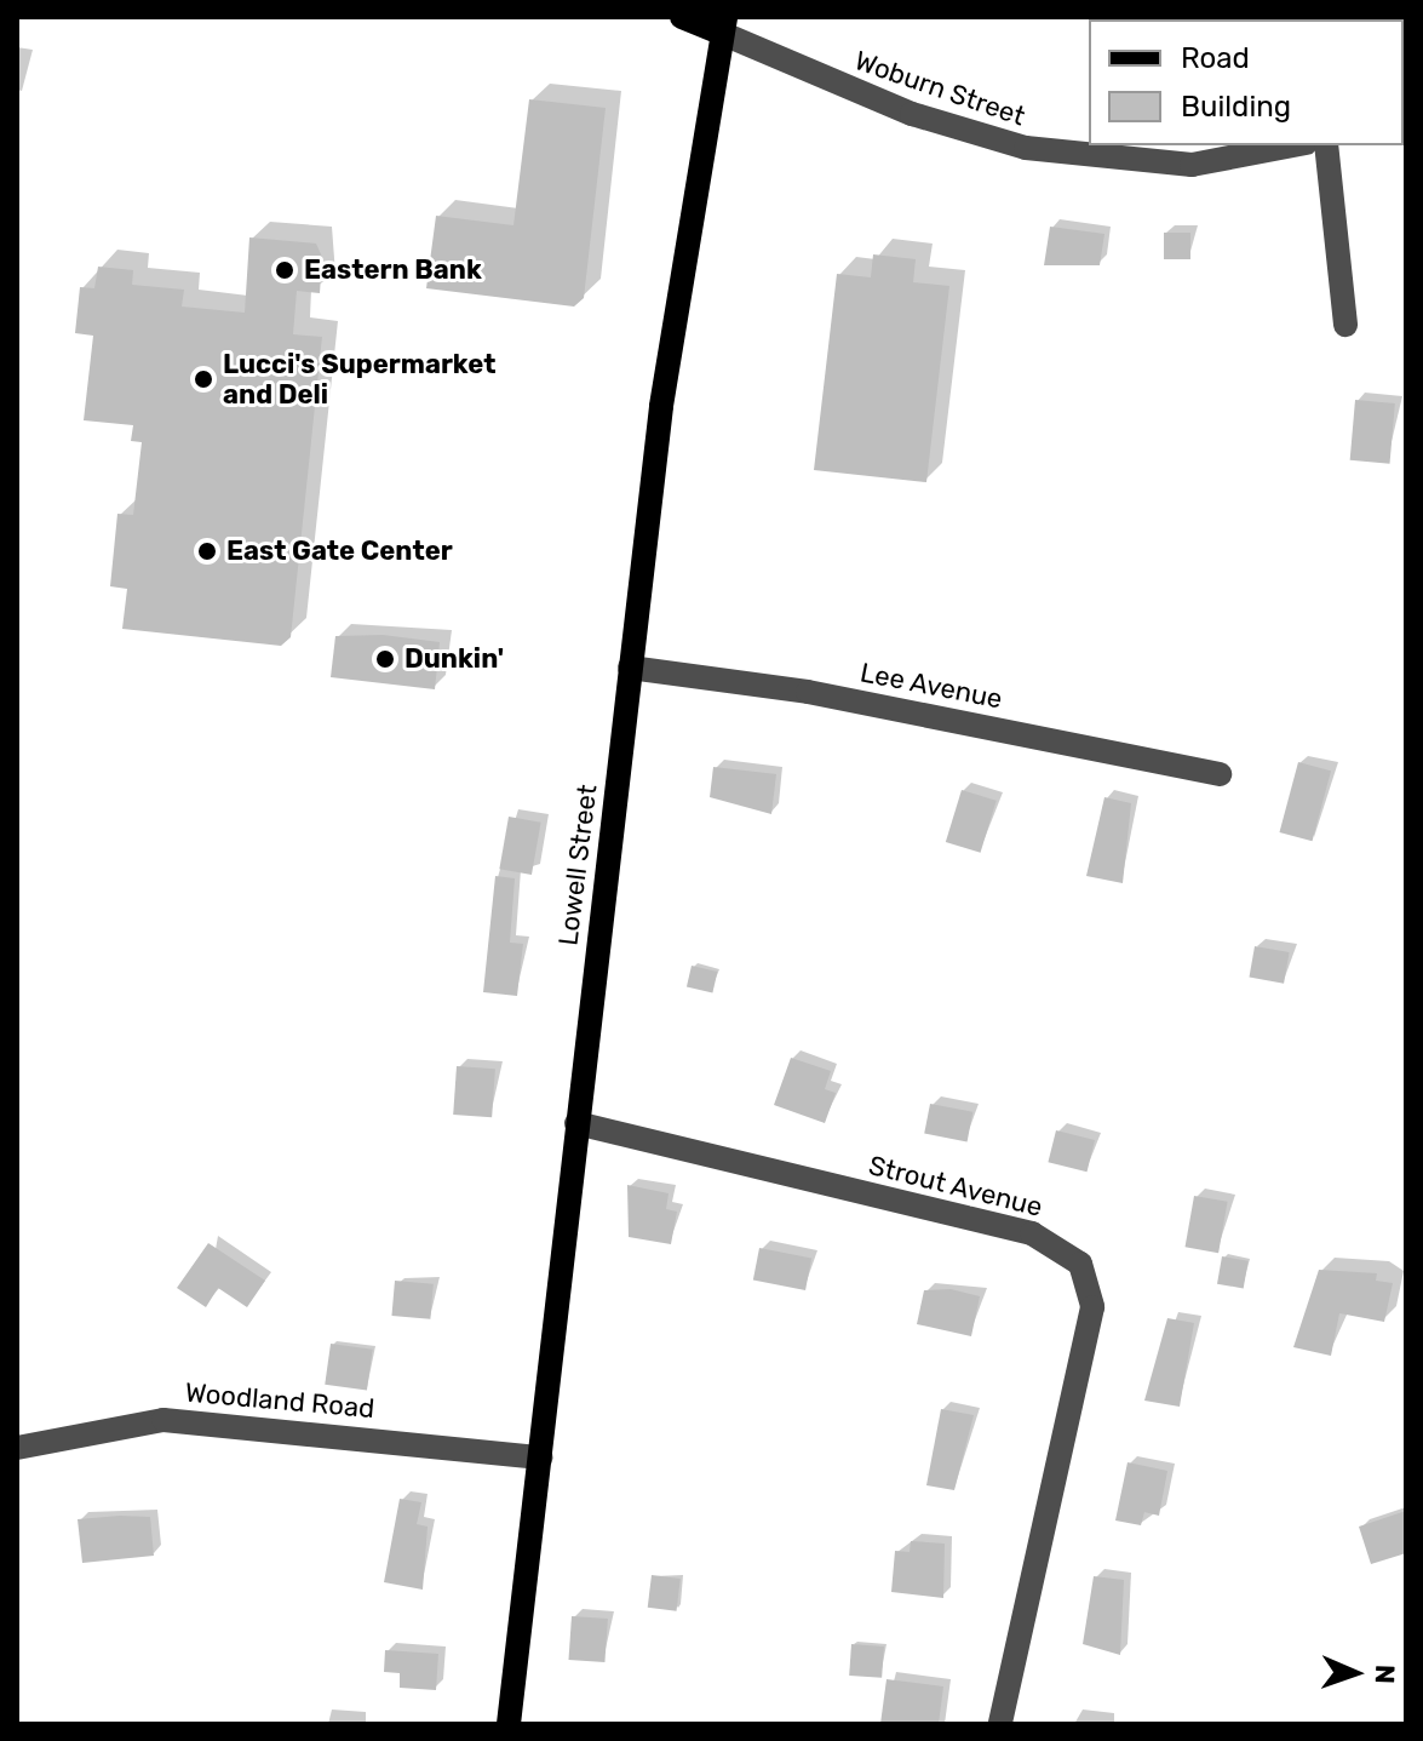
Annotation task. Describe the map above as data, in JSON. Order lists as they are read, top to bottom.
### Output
{
  "streets": {
    "main road": ["Woburn Street", "Lowell Street"],
    "street": ["Lee Avenue", "Strout Avenue", "Woodland Road"]
  },
  "crossings": [
    ["Woburn Street", "Lowell Street"],
    ["Lee Avenue", "Lowell Street"],
    ["Lowell Street", "Strout Avenue"],
    ["Lowell Street", "Woodland Road"]
  ],
  "places": [
    "Eastern Bank",
    "Lucci's Supermarket and Deli",
    "East Gate Center",
    "Dunkin'"
  ],
  "legend": ["Road", "Building"],
  "north": "right"
}
